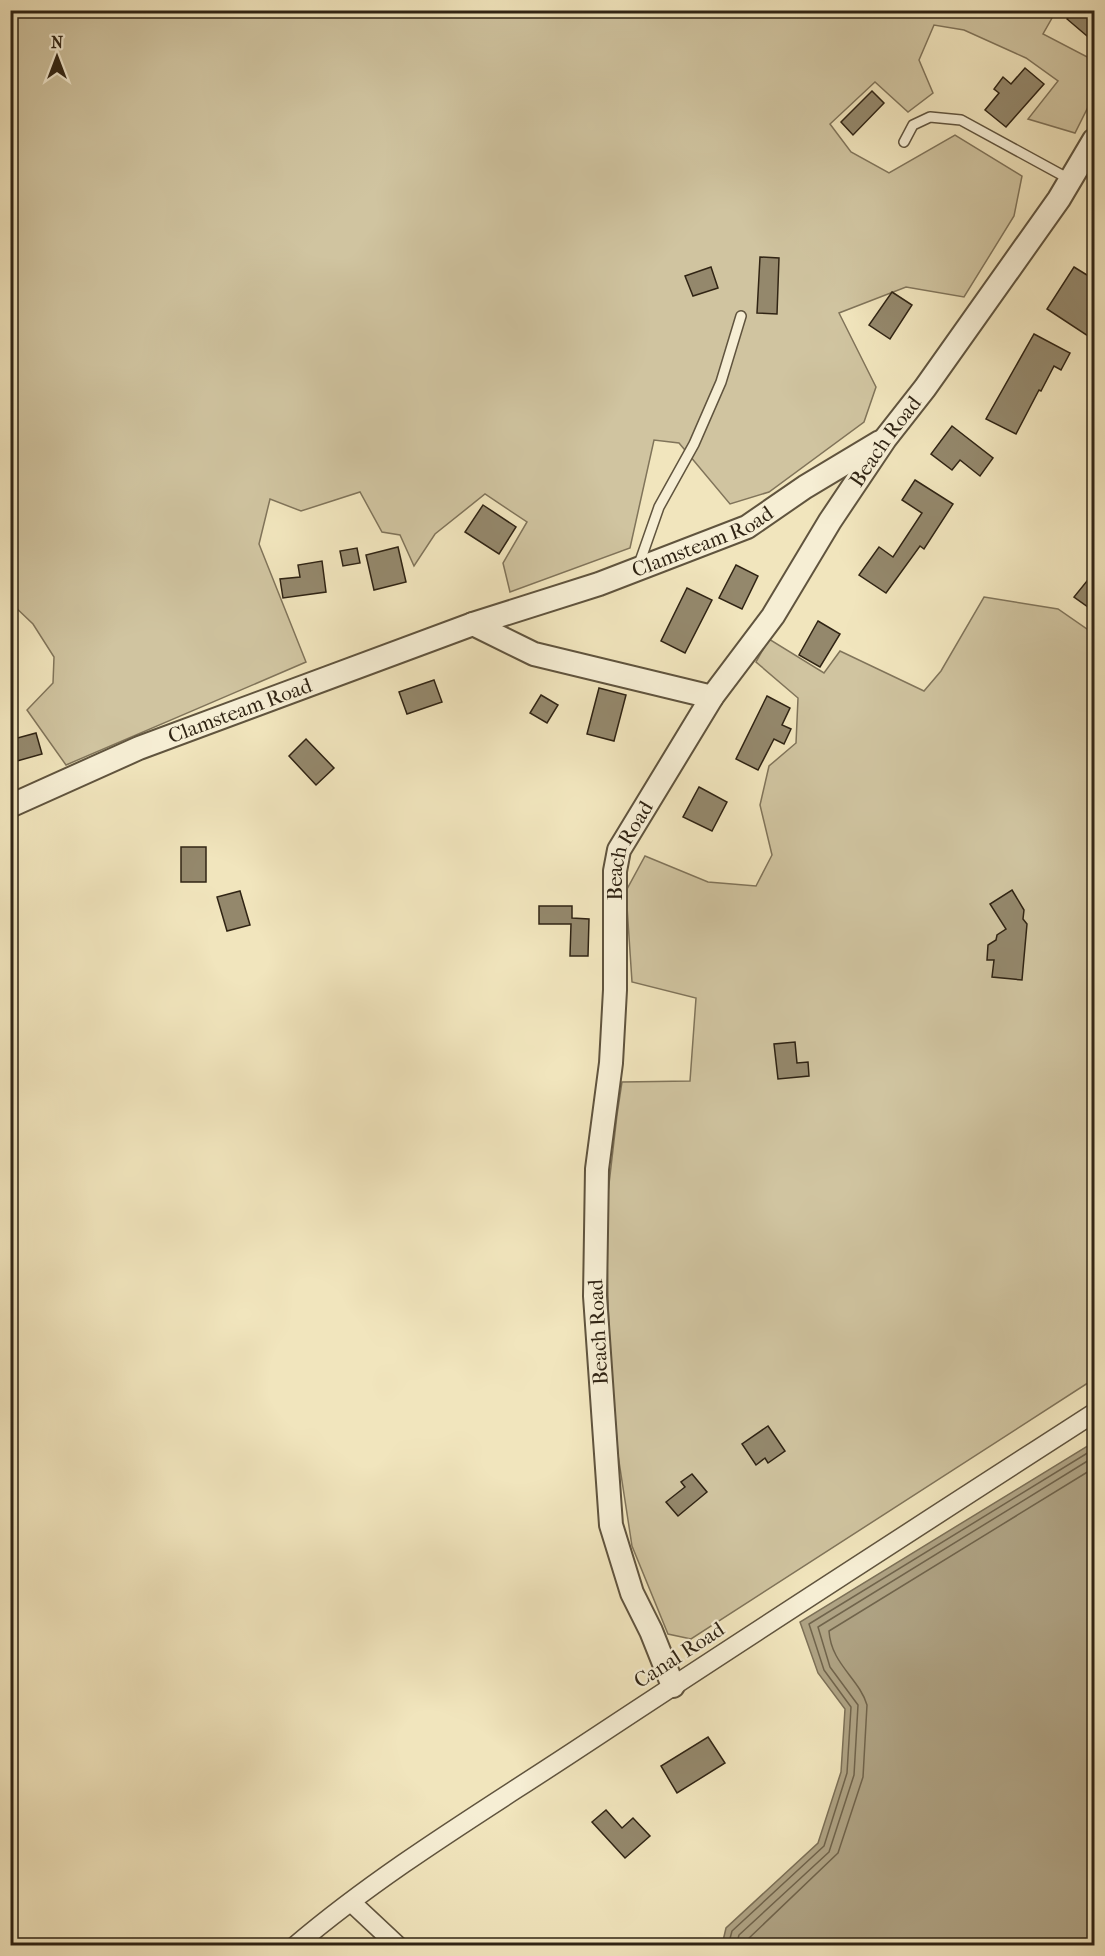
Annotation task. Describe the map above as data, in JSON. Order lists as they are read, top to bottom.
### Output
{
  "streets": {
    "street": ["Beach Road", "Clamsteam Road", "Canal Road"]
  },
  "crossings": [
    ["Beach Road", "Clamsteam Road"],
    ["Beach Road", "Canal Road"]
  ],
  "north": "top"
}
